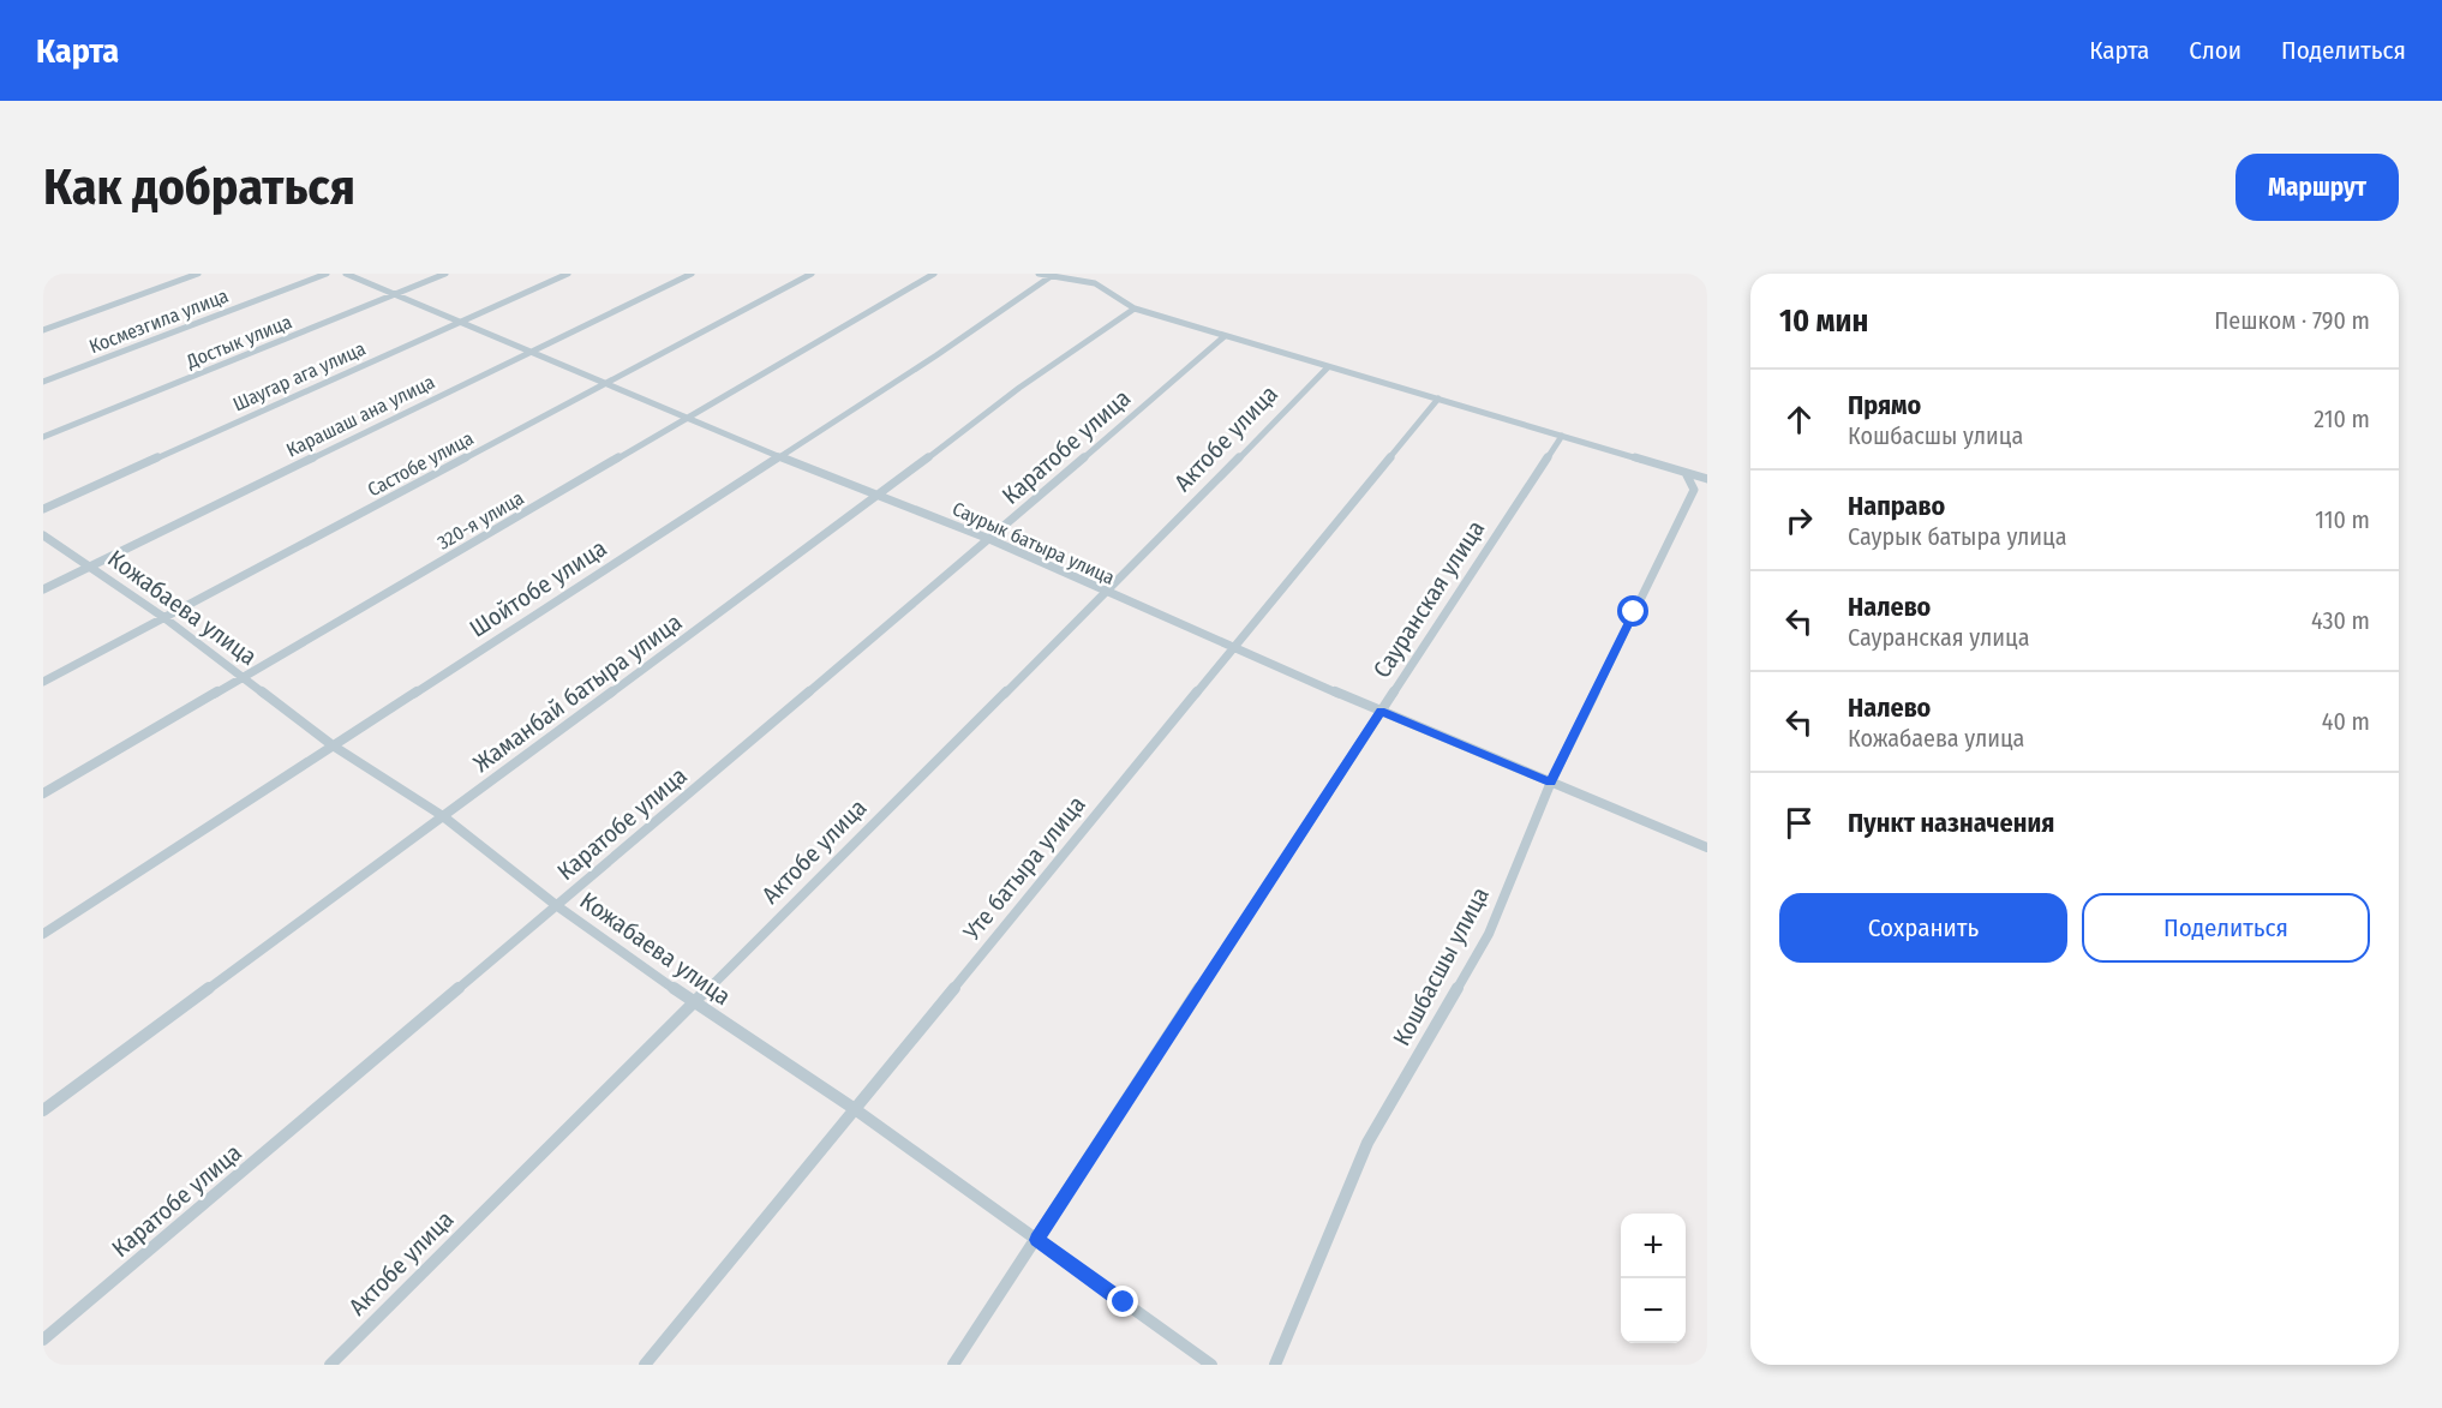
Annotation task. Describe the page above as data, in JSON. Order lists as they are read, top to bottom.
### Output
{
  "streets": {
    "street": [
      "Космезгила улица",
      "Достык улица",
      "Шаугар ага улица",
      "Карашаш ана улица",
      "Актобе улица",
      "Каратобе улица",
      "Састобе улица",
      "320-я улица",
      "Саурык батыра улица",
      "Шойтобе улица",
      "Сауранская улица",
      "Кожабаева улица",
      "Жаманбай батыра улица",
      "Уте батыра улица",
      "Кошбасшы улица"
    ]
  },
  "crossings": [
    ["Достык улица", "Саурык батыра улица"],
    ["Шаугар ага улица", "Саурык батыра улица"],
    ["Карашаш ана улица", "Саурык батыра улица"],
    ["Карашаш ана улица", "Кожабаева улица"],
    ["Актобе улица", "Саурык батыра улица"],
    ["Актобе улица", "Кожабаева улица"],
    ["Каратобе улица", "Саурык батыра улица"],
    ["Каратобе улица", "Кожабаева улица"],
    ["Састобе улица", "Саурык батыра улица"],
    ["Састобе улица", "Кожабаева улица"],
    ["320-я улица", "Саурык батыра улица"],
    ["320-я улица", "Кожабаева улица"],
    ["Саурык батыра улица", "Шойтобе улица"],
    ["Саурык батыра улица", "Сауранская улица"],
    ["Саурык батыра улица", "Жаманбай батыра улица"],
    ["Саурык батыра улица", "Уте батыра улица"],
    ["Саурык батыра улица", "Кошбасшы улица"],
    ["Шойтобе улица", "Кожабаева улица"],
    ["Сауранская улица", "Кожабаева улица"],
    ["Кожабаева улица", "Жаманбай батыра улица"],
    ["Кожабаева улица", "Уте батыра улица"]
  ],
  "page": {
    "header": "Карта",
    "nav": ["Карта", "Слои", "Поделиться"],
    "buttons": [
      "Маршрут",
      ["Сохранить", "Поделиться"]
    ],
    "title": "Как добраться",
    "heading": ["10 мин", "Пешком · 790 m"],
    "list": [
      ["Прямо", "Кошбасшы улица", "210 m"],
      ["Направо", "Саурык батыра улица", "110 m"],
      ["Налево", "Сауранская улица", "430 m"],
      ["Налево", "Кожабаева улица", "40 m"],
      "Пункт назначения"
    ],
    "map_buttons": ["+", "−"]
  }
}
